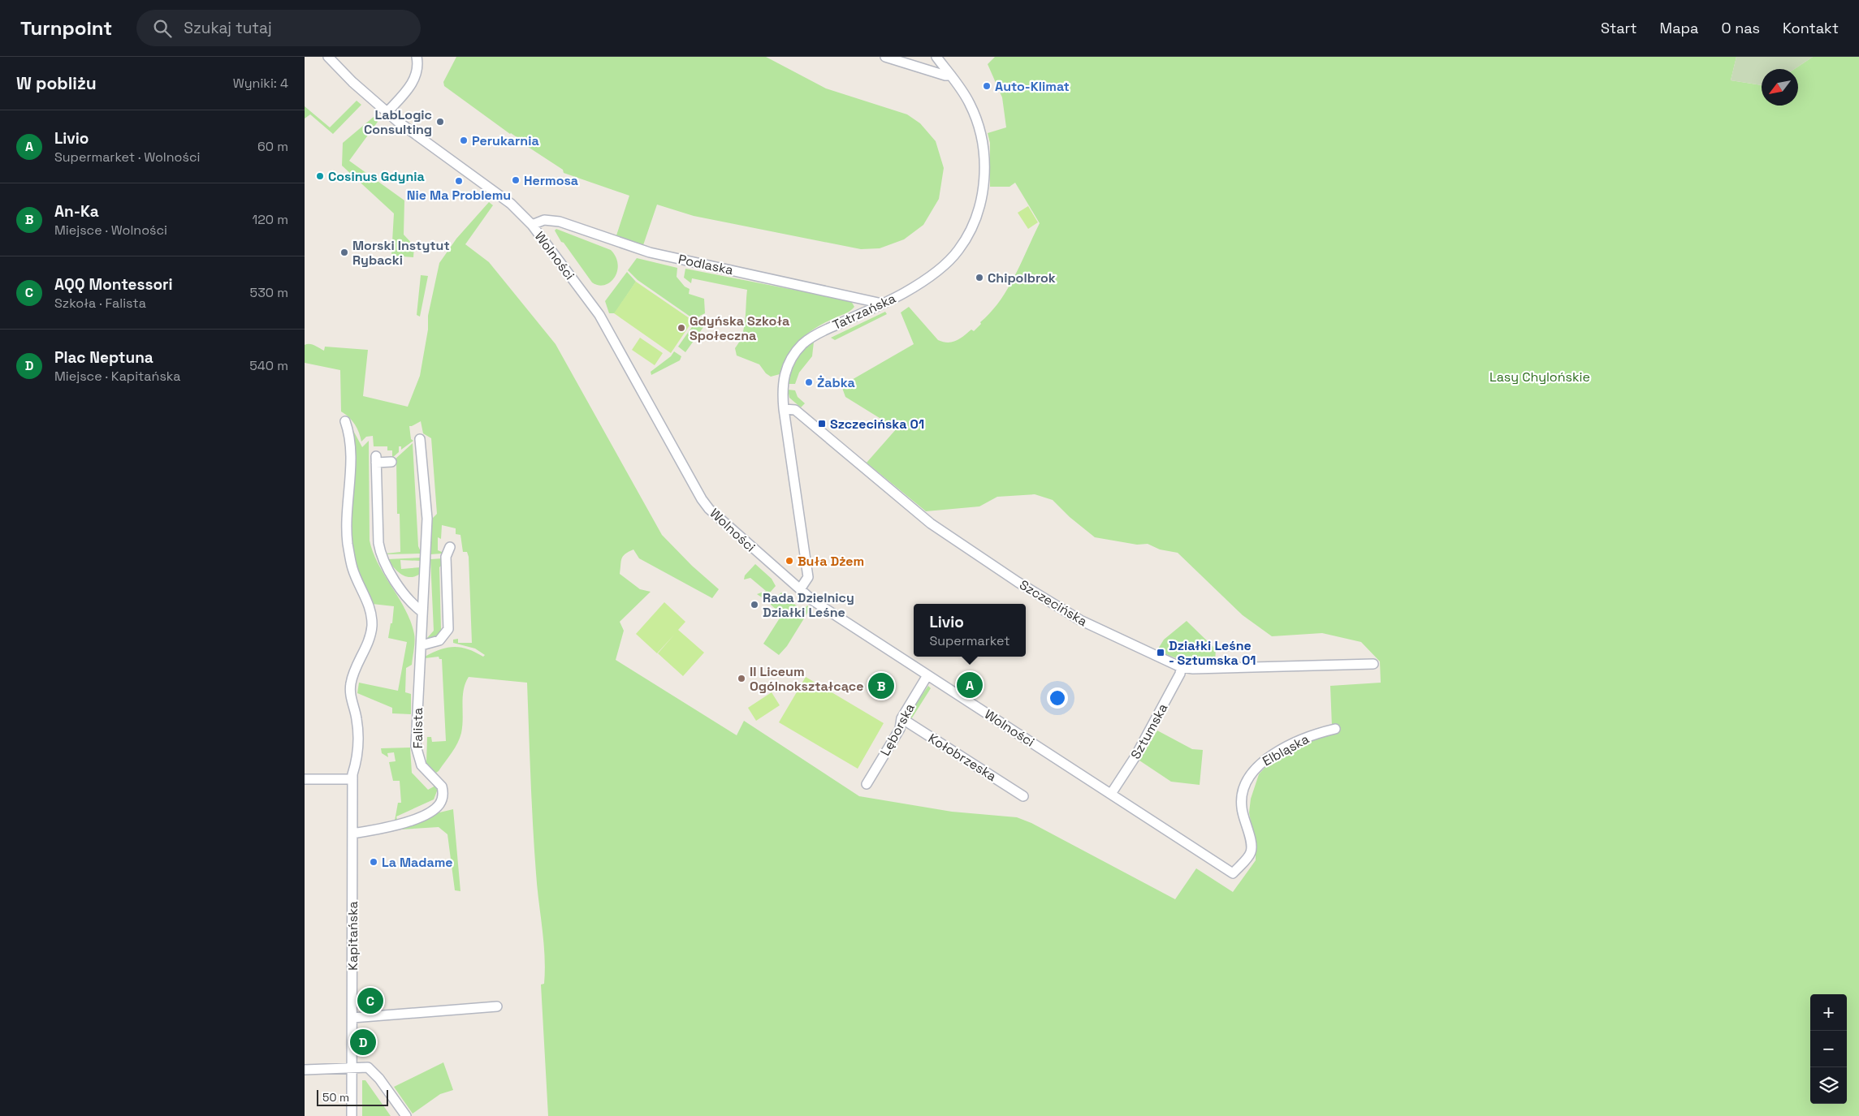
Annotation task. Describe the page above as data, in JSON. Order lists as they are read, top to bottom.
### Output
{
  "streets": {
    "street": [
      "Wolności",
      "Podlaska",
      "Tatrzańska",
      "Szczecińska",
      "Falista",
      "Lęborska",
      "Sztumska",
      "Elbląska",
      "Kołobrzeska",
      "Kapitańska"
    ]
  },
  "crossings": [
    ["Wolności", "Podlaska"],
    ["Wolności", "Tatrzańska"],
    ["Wolności", "Lęborska"],
    ["Wolności", "Sztumska"],
    ["Wolności", "Elbląska"],
    ["Podlaska", "Tatrzańska"],
    ["Tatrzańska", "Szczecińska"],
    ["Szczecińska", "Sztumska"],
    ["Falista", "Kapitańska"],
    ["Lęborska", "Kołobrzeska"]
  ],
  "parks": ["Lasy Chylońskie"],
  "places": {
    "other": [
      "Auto-Klimat",
      "LabLogic Consulting",
      "Perukarnia",
      "Cosinus Gdynia",
      "Hermosa",
      "Nie Ma Problemu",
      "Morski Instytut Rybacki",
      "Chipolbrok",
      "Gdyńska Szkoła Społeczna",
      "Żabka",
      "Buła Dżem",
      "Rada Dzielnicy Działki Leśne",
      "II Liceum Ogólnokształcące",
      "La Madame"
    ],
    "transit": ["Szczecińska 01", "Działki Leśne - Sztumska 01"]
  },
  "scale_bar": "50 m",
  "north": "bottom left",
  "page": {
    "header": "Turnpoint",
    "search": "Szukaj tutaj",
    "nav": [
      "Start",
      "Mapa",
      "O nas",
      "Kontakt"
    ],
    "heading": ["W pobliżu", "Wyniki: 4"],
    "list": [
      {
        "mark": "A",
        "name": "Livio",
        "note": "Supermarket · Wolności",
        "value": "60 m"
      },
      {
        "mark": "B",
        "name": "An-Ka",
        "note": "Miejsce · Wolności",
        "value": "120 m"
      },
      {
        "mark": "C",
        "name": "AQQ Montessori",
        "note": "Szkoła · Falista",
        "value": "530 m"
      },
      {
        "mark": "D",
        "name": "Plac Neptuna",
        "note": "Miejsce · Kapitańska",
        "value": "540 m"
      }
    ],
    "popup": ["Livio", "Supermarket"],
    "pins": [
      "A",
      "B",
      "C",
      "D"
    ],
    "map_buttons": ["+", "−"],
    "scale": "50 m"
  }
}
